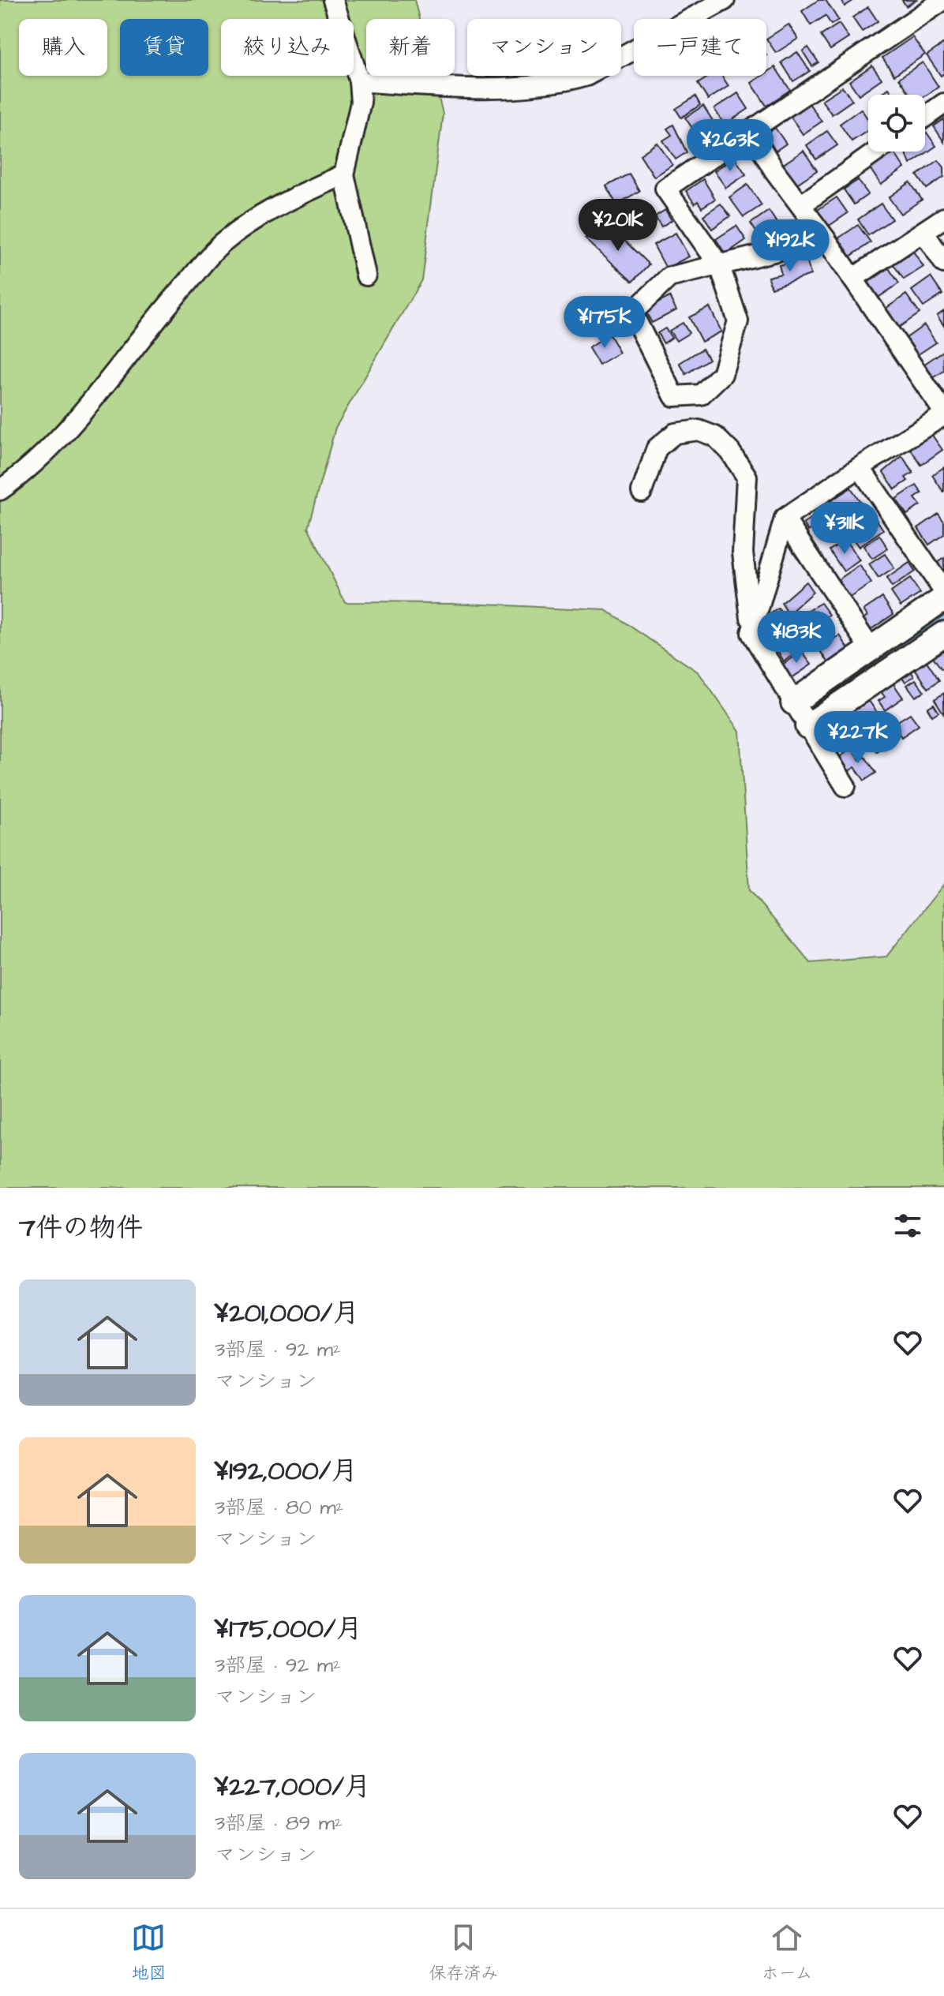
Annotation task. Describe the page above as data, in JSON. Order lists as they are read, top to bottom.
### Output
{
  "page": {
    "chip": [
      "購入",
      "賃貸",
      "絞り込み",
      "新着",
      "マンション",
      "一戸建て"
    ],
    "price": [
      "¥263K",
      "¥201K",
      "¥192K",
      "¥175K",
      "¥311K",
      "¥183K",
      "¥227K"
    ],
    "heading": "7件の物件",
    "list": [
      {
        "name": "¥201,000/月",
        "note": "3部屋 · 92 m² · マンション"
      },
      {
        "name": "¥192,000/月",
        "note": "3部屋 · 80 m² · マンション"
      },
      {
        "name": "¥175,000/月",
        "note": "3部屋 · 92 m² · マンション"
      },
      {
        "name": "¥227,000/月",
        "note": "3部屋 · 89 m² · マンション"
      }
    ],
    "tabs": ["地図", "保存済み", "ホーム"]
  }
}
